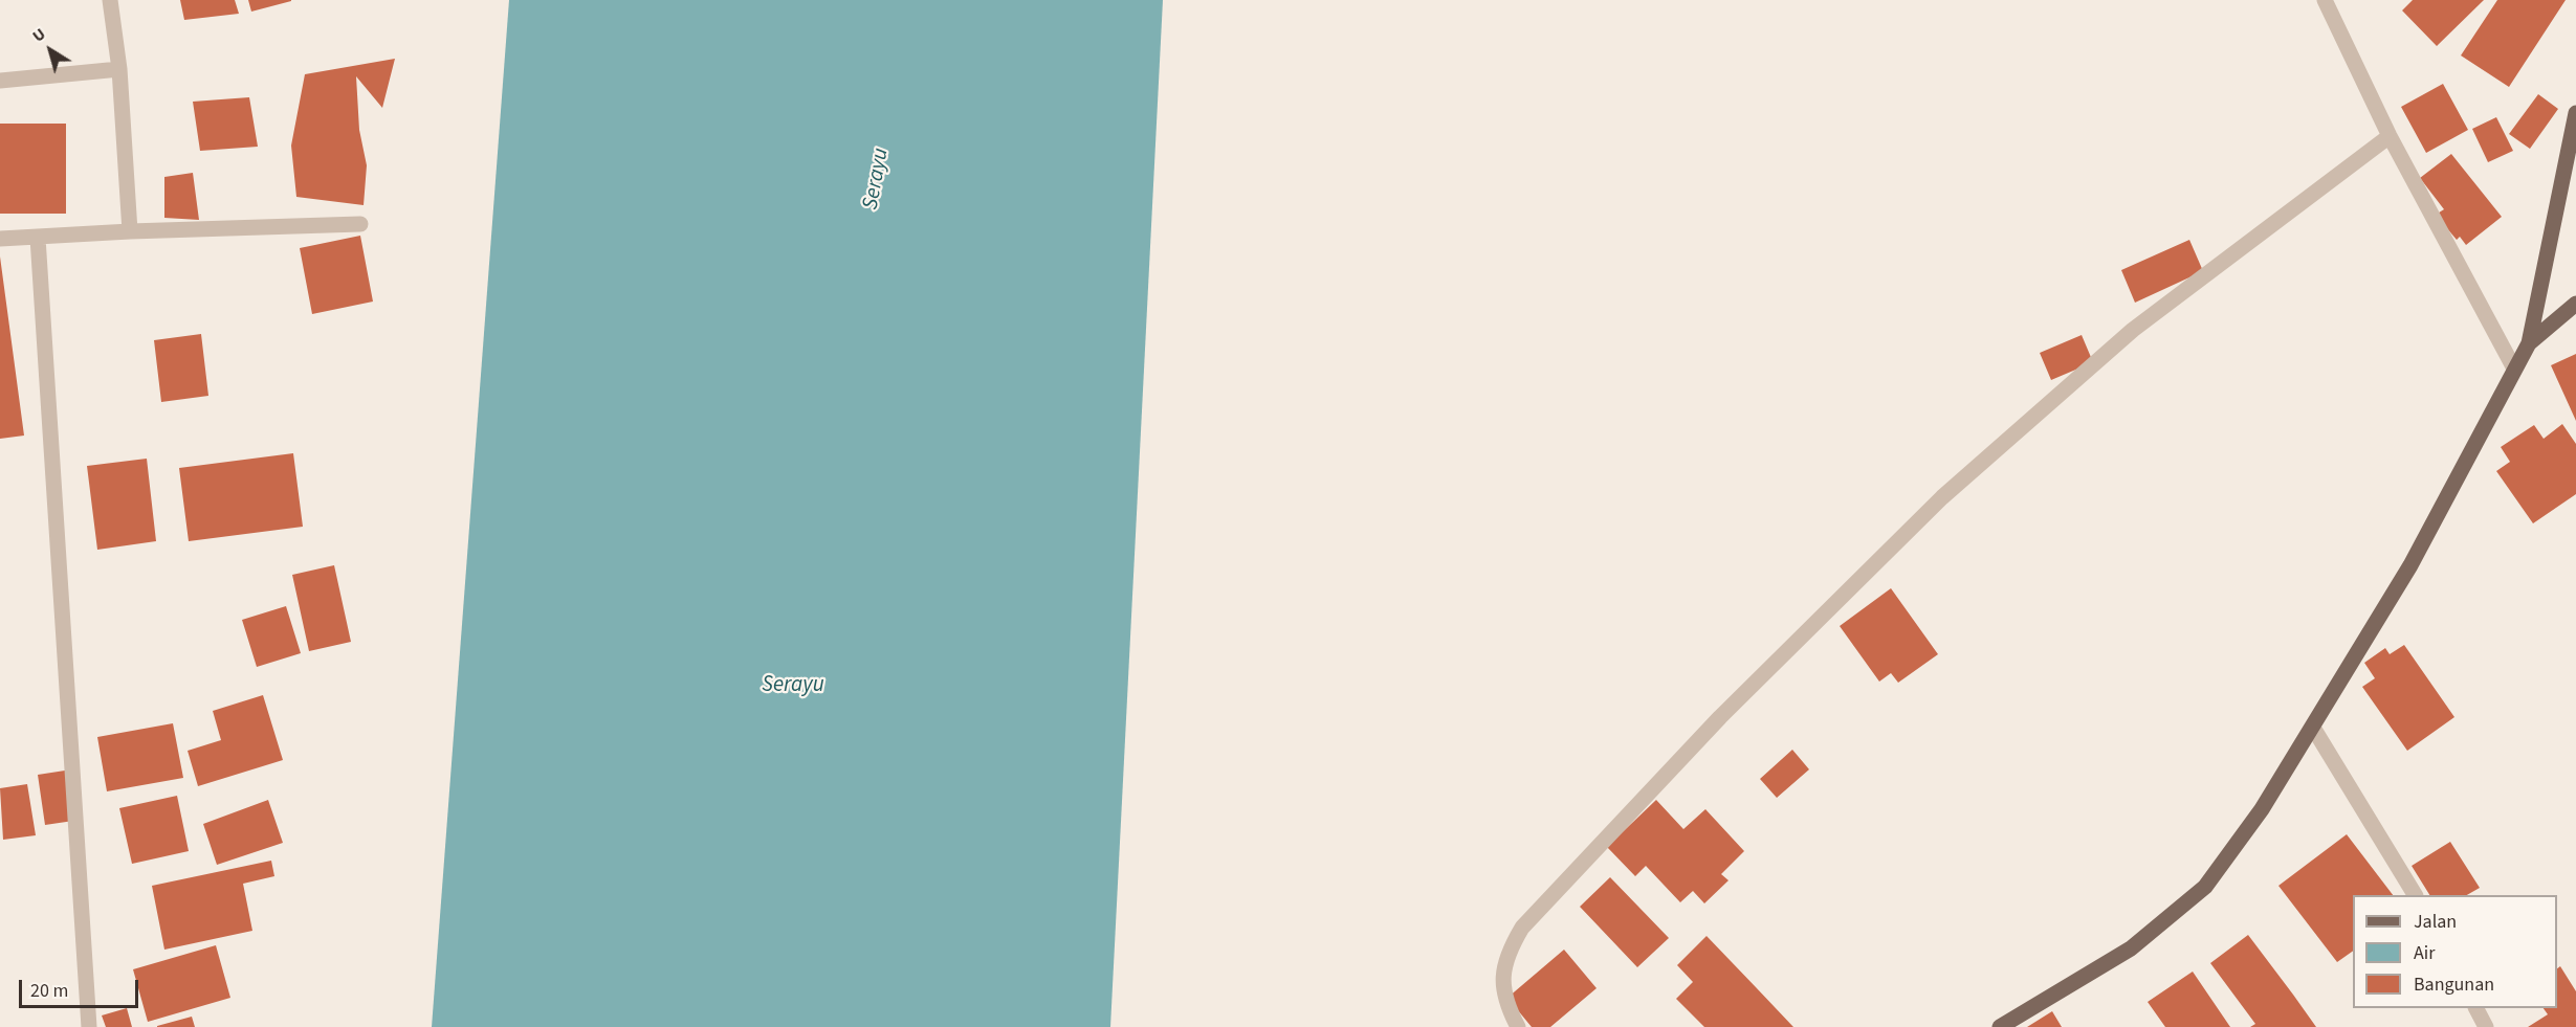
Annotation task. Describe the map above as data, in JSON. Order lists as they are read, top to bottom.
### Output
{
  "water": ["Serayu"],
  "legend": ["Jalan", "Air", "Bangunan"],
  "scale_bar": "20 m",
  "north": "top left"
}
